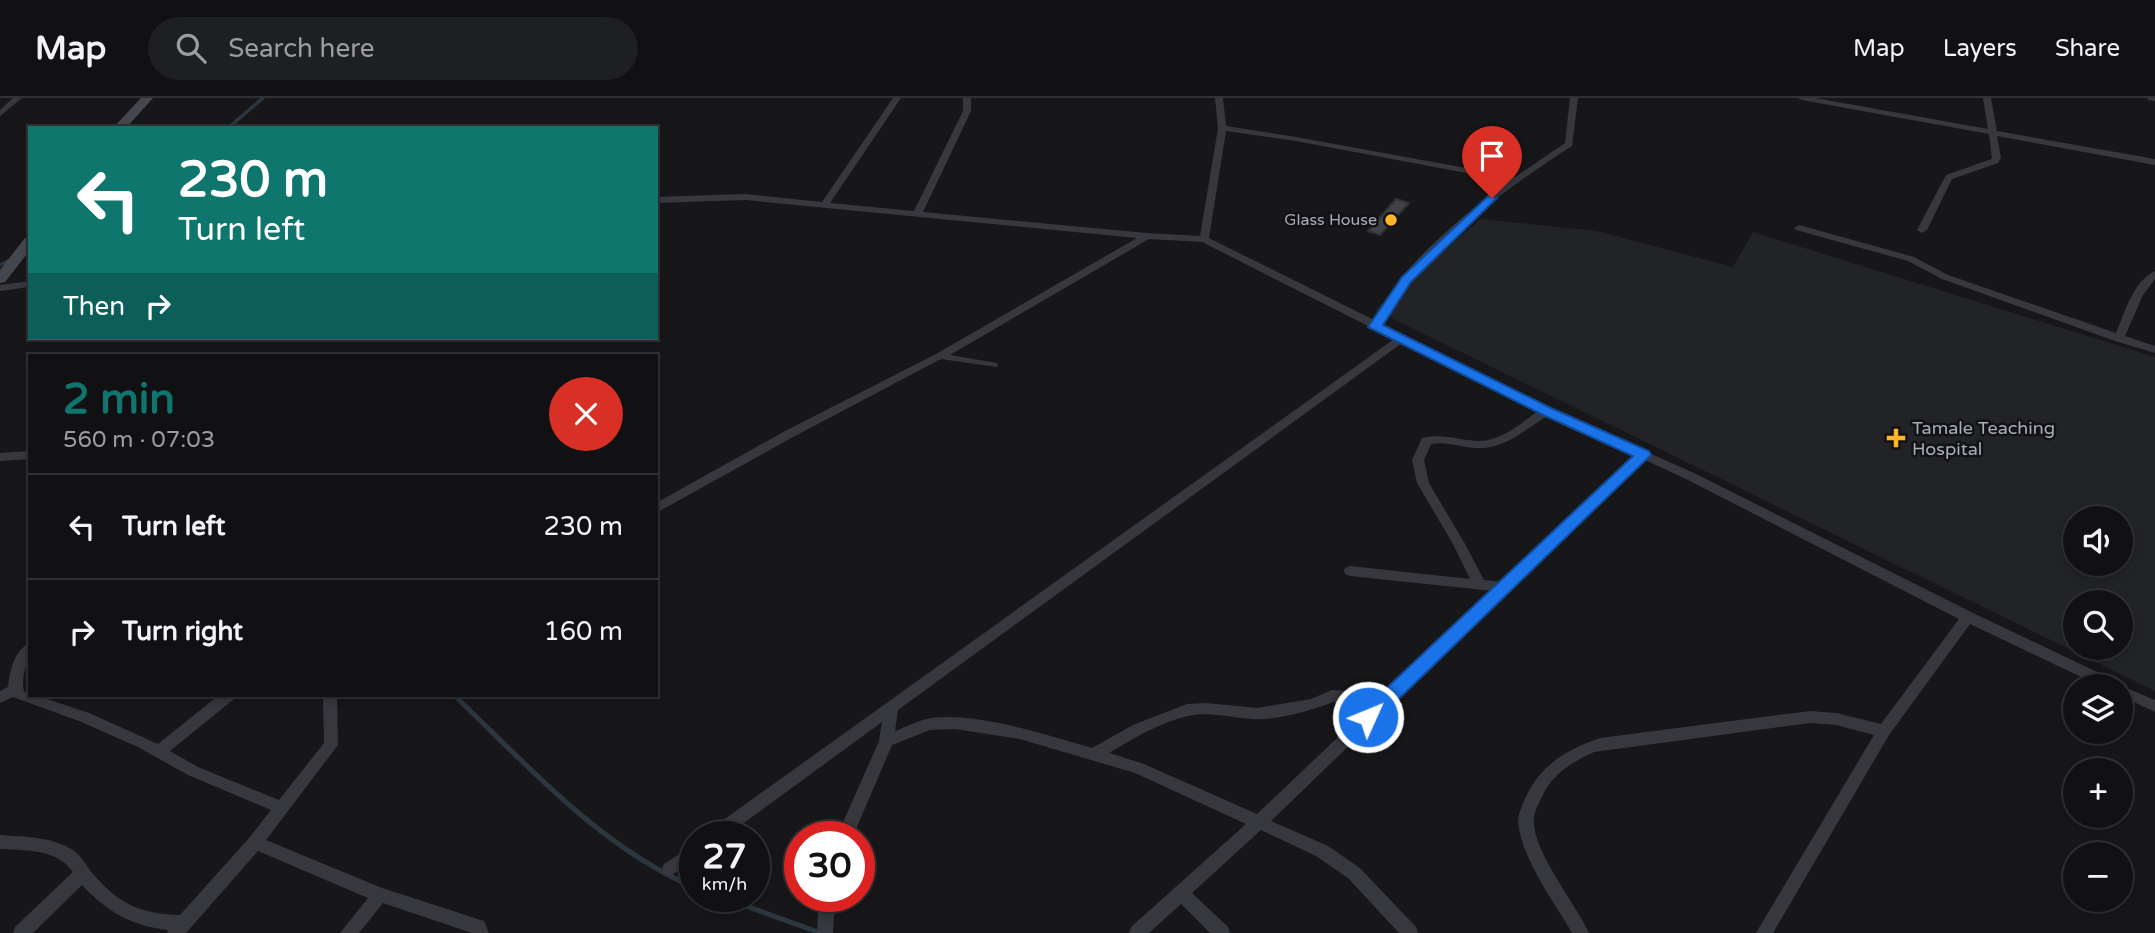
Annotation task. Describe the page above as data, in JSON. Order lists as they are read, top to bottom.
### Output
{
  "places": {
    "other": ["Glass House"],
    "health": ["Tamale Teaching Hospital"]
  },
  "page": {
    "header": "Map",
    "search": "Search here",
    "nav": ["Map", "Layers", "Share"],
    "turn": ["230 m", "Turn left"],
    "then": "Then",
    "heading": ["2 min", "560 m · 07:03"],
    "list": [
      {
        "name": "Turn left",
        "value": "230 m"
      },
      {
        "name": "Turn right",
        "value": "160 m"
      }
    ],
    "map_buttons": ["+", "−"],
    "speed": "27 km/h",
    "limit": "30"
  }
}
